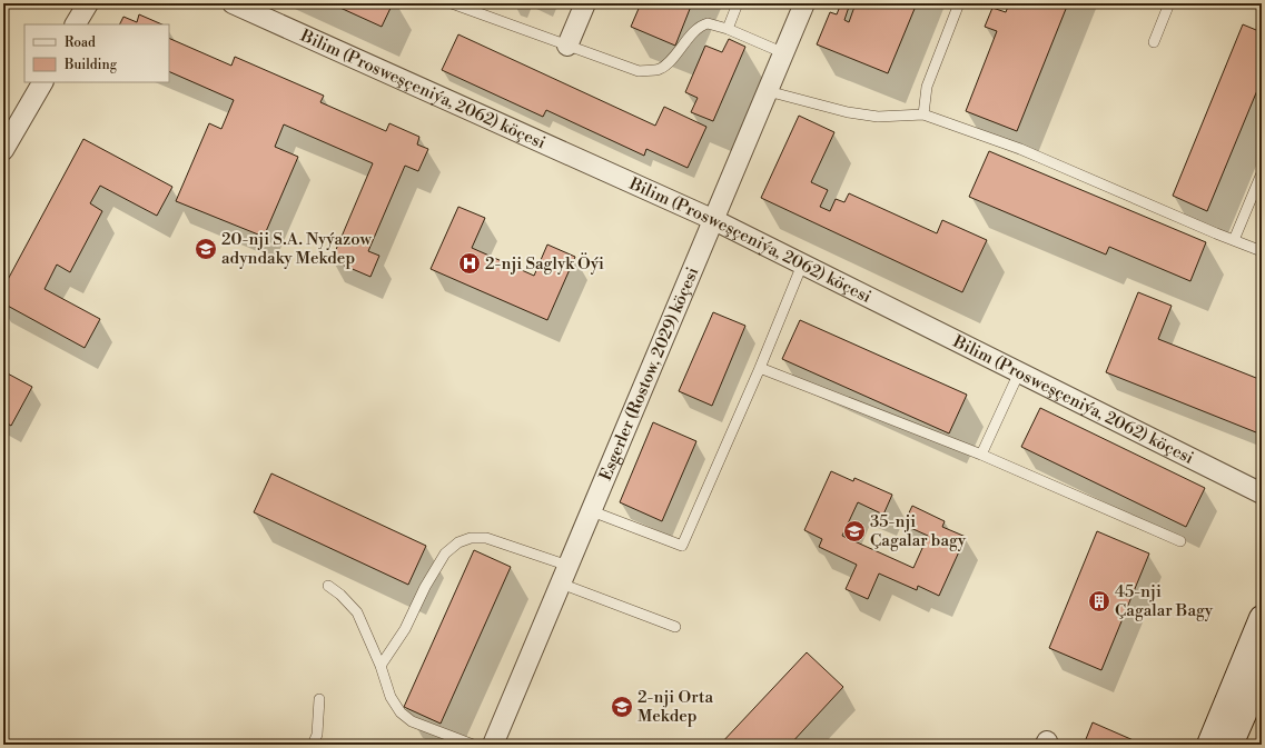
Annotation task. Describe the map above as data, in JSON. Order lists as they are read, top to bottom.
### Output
{
  "streets": {
    "street": ["Bilim (Prosweşçeniýa, 2062) köçesi", "Esgerler (Rostow, 2029) köçesi"]
  },
  "crossings": [
    ["Bilim (Prosweşçeniýa, 2062) köçesi", "Esgerler (Rostow, 2029) köçesi"]
  ],
  "places": {
    "school or university": ["20-nji S.A. Nyýazow adyndaky Mekdep", "35-nji Çagalar bagy", "2-nji Orta Mekdep"],
    "hospital": ["2-nji Saglyk Öýi"],
    "building": ["45-nji Çagalar Bagy"]
  },
  "legend": ["Road", "Building"]
}
